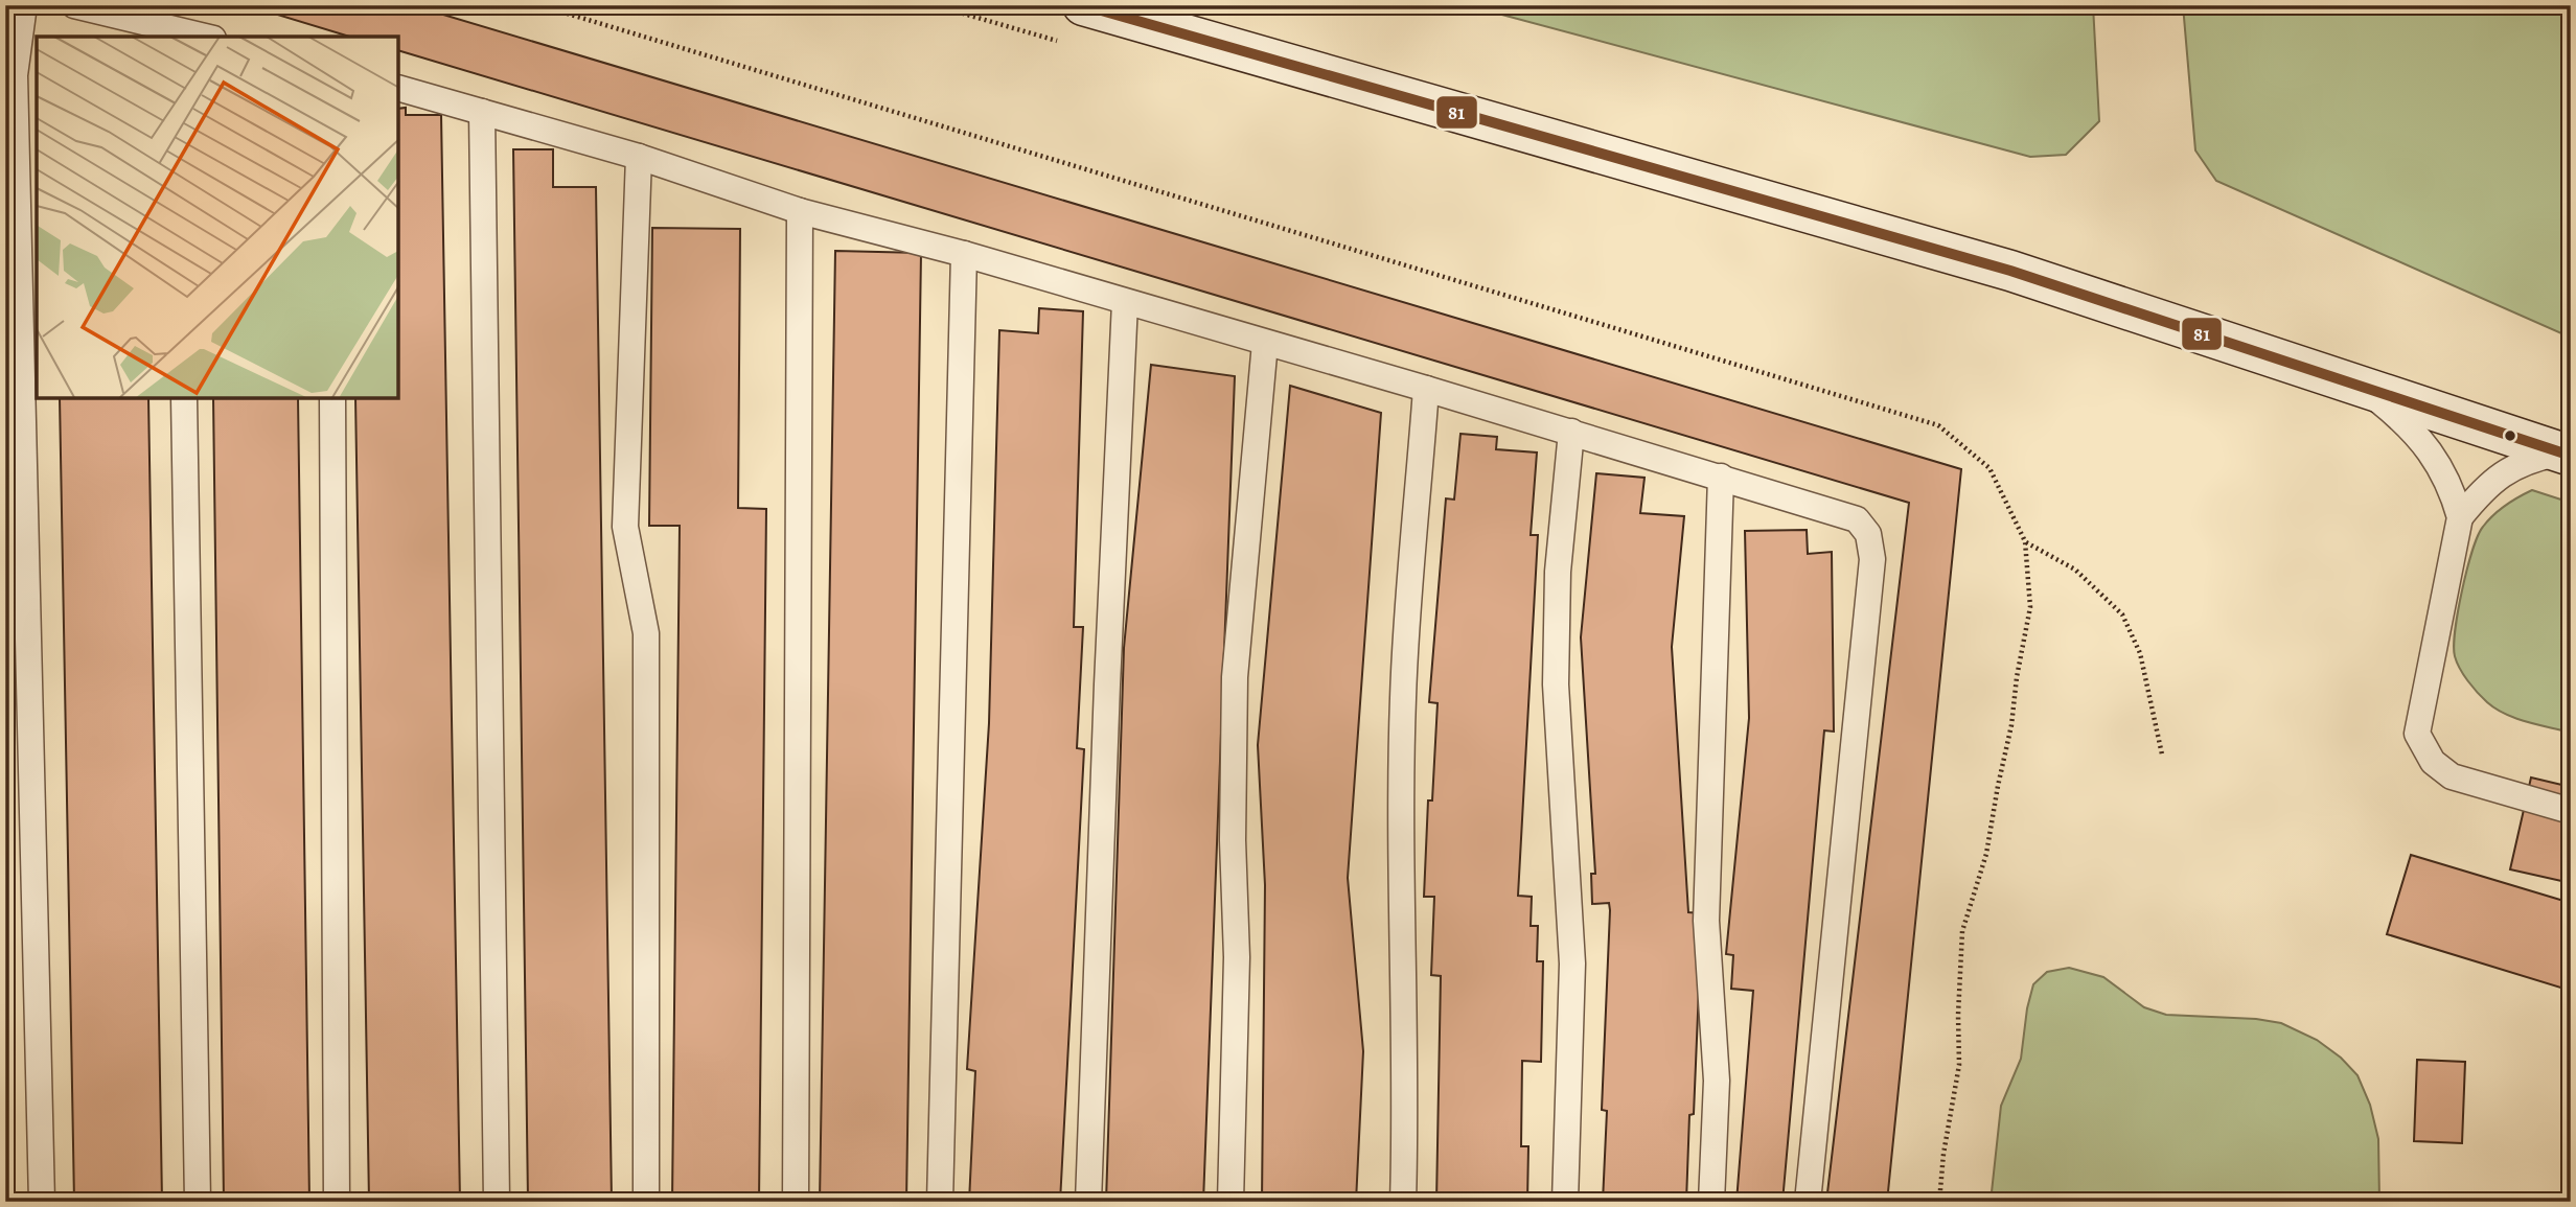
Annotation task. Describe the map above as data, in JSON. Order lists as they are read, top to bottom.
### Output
{
  "lines": ["transit line 81"]
}
